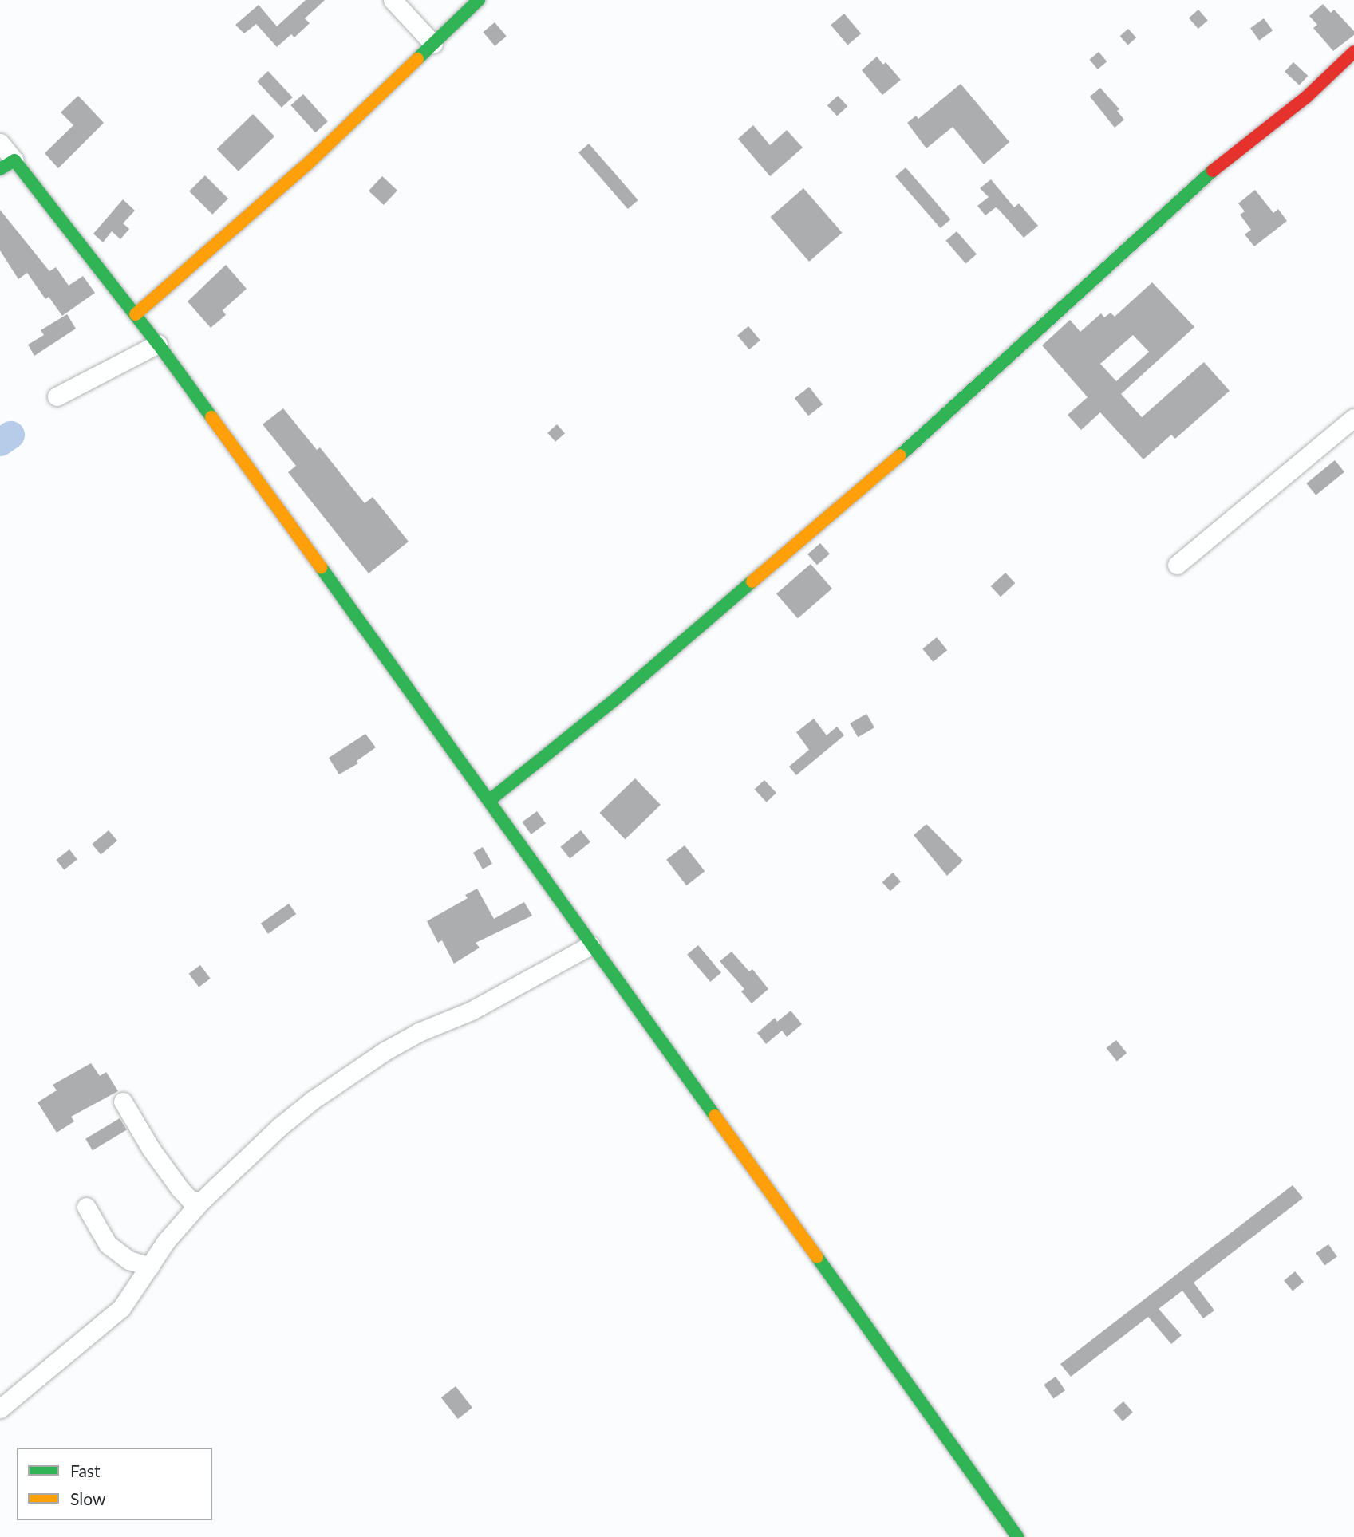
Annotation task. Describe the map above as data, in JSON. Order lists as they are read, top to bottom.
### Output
{
  "legend": ["Fast", "Slow"]
}
